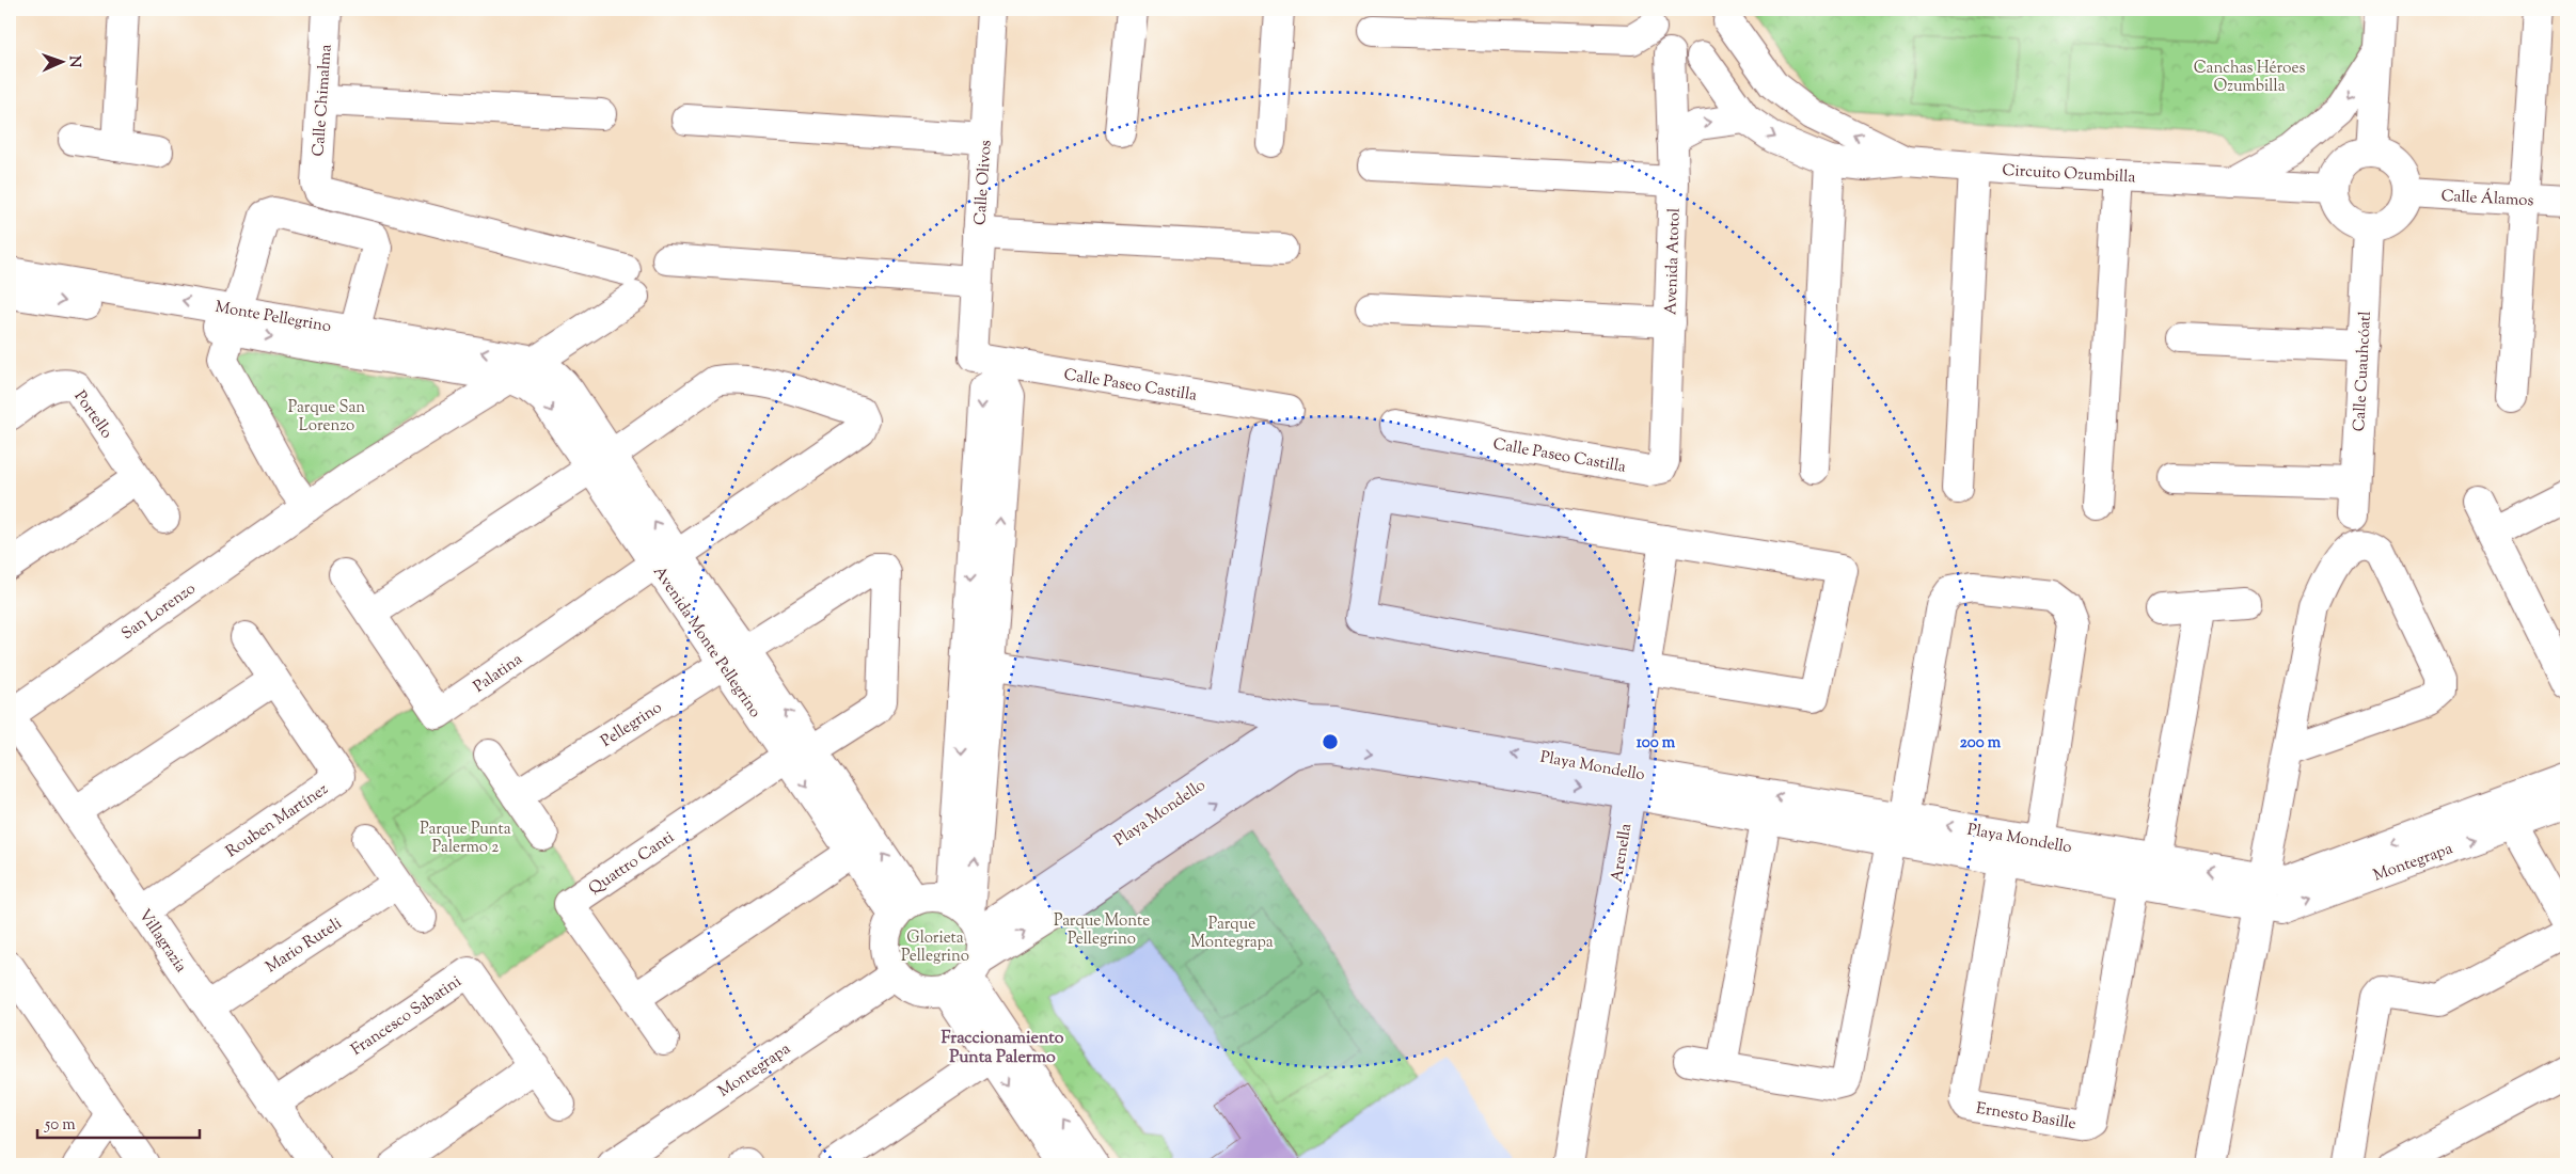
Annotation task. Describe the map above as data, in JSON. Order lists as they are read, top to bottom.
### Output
{
  "streets": {
    "street": [
      "Calle Chimalma",
      "Circuito Ozumbilla",
      "Calle Olivos",
      "Calle Álamos",
      "Avenida Atotol",
      "Monte Pellegrino",
      "Calle Cuauhcóatl",
      "Calle Paseo Castilla",
      "Portello",
      "San Lorenzo",
      "Avenida Monte Pellegrino",
      "Palatina",
      "Pellegrino",
      "Playa Mondello",
      "Rouben Martínez",
      "Arenella",
      "Montegrapa",
      "Quattro Canti",
      "Villagrazia",
      "Mario Ruteli",
      "Francesco Sabatini",
      "Ernesto Basille"
    ]
  },
  "crossings": [
    ["Calle Chimalma", "San Lorenzo"],
    ["Circuito Ozumbilla", "Calle Álamos"],
    ["Circuito Ozumbilla", "Calle Cuauhcóatl"],
    ["Calle Olivos", "Calle Paseo Castilla"],
    ["Calle Álamos", "Calle Cuauhcóatl"],
    ["Avenida Atotol", "Calle Paseo Castilla"],
    ["Monte Pellegrino", "San Lorenzo"],
    ["Monte Pellegrino", "Avenida Monte Pellegrino"],
    ["San Lorenzo", "Avenida Monte Pellegrino"],
    ["San Lorenzo", "Villagrazia"],
    ["Avenida Monte Pellegrino", "Palatina"],
    ["Avenida Monte Pellegrino", "Pellegrino"],
    ["Avenida Monte Pellegrino", "Playa Mondello"],
    ["Avenida Monte Pellegrino", "Montegrapa"],
    ["Avenida Monte Pellegrino", "Quattro Canti"],
    ["Pellegrino", "Quattro Canti"],
    ["Playa Mondello", "Arenella"],
    ["Playa Mondello", "Montegrapa"],
    ["Playa Mondello", "Ernesto Basille"],
    ["Rouben Martínez", "Villagrazia"],
    ["Villagrazia", "Mario Ruteli"],
    ["Villagrazia", "Francesco Sabatini"]
  ],
  "districts": ["Fraccionamiento Punta Palermo"],
  "parks": [
    "Canchas Héroes Ozumbilla",
    "Parque San Lorenzo",
    "Parque Punta Palermo 2",
    "Parque Monte Pellegrino",
    "Parque Montegrapa",
    "Glorieta Pellegrino"
  ],
  "scale_bar": "50 m",
  "north": "right",
  "rings": ["100 m", "200 m"]
}
